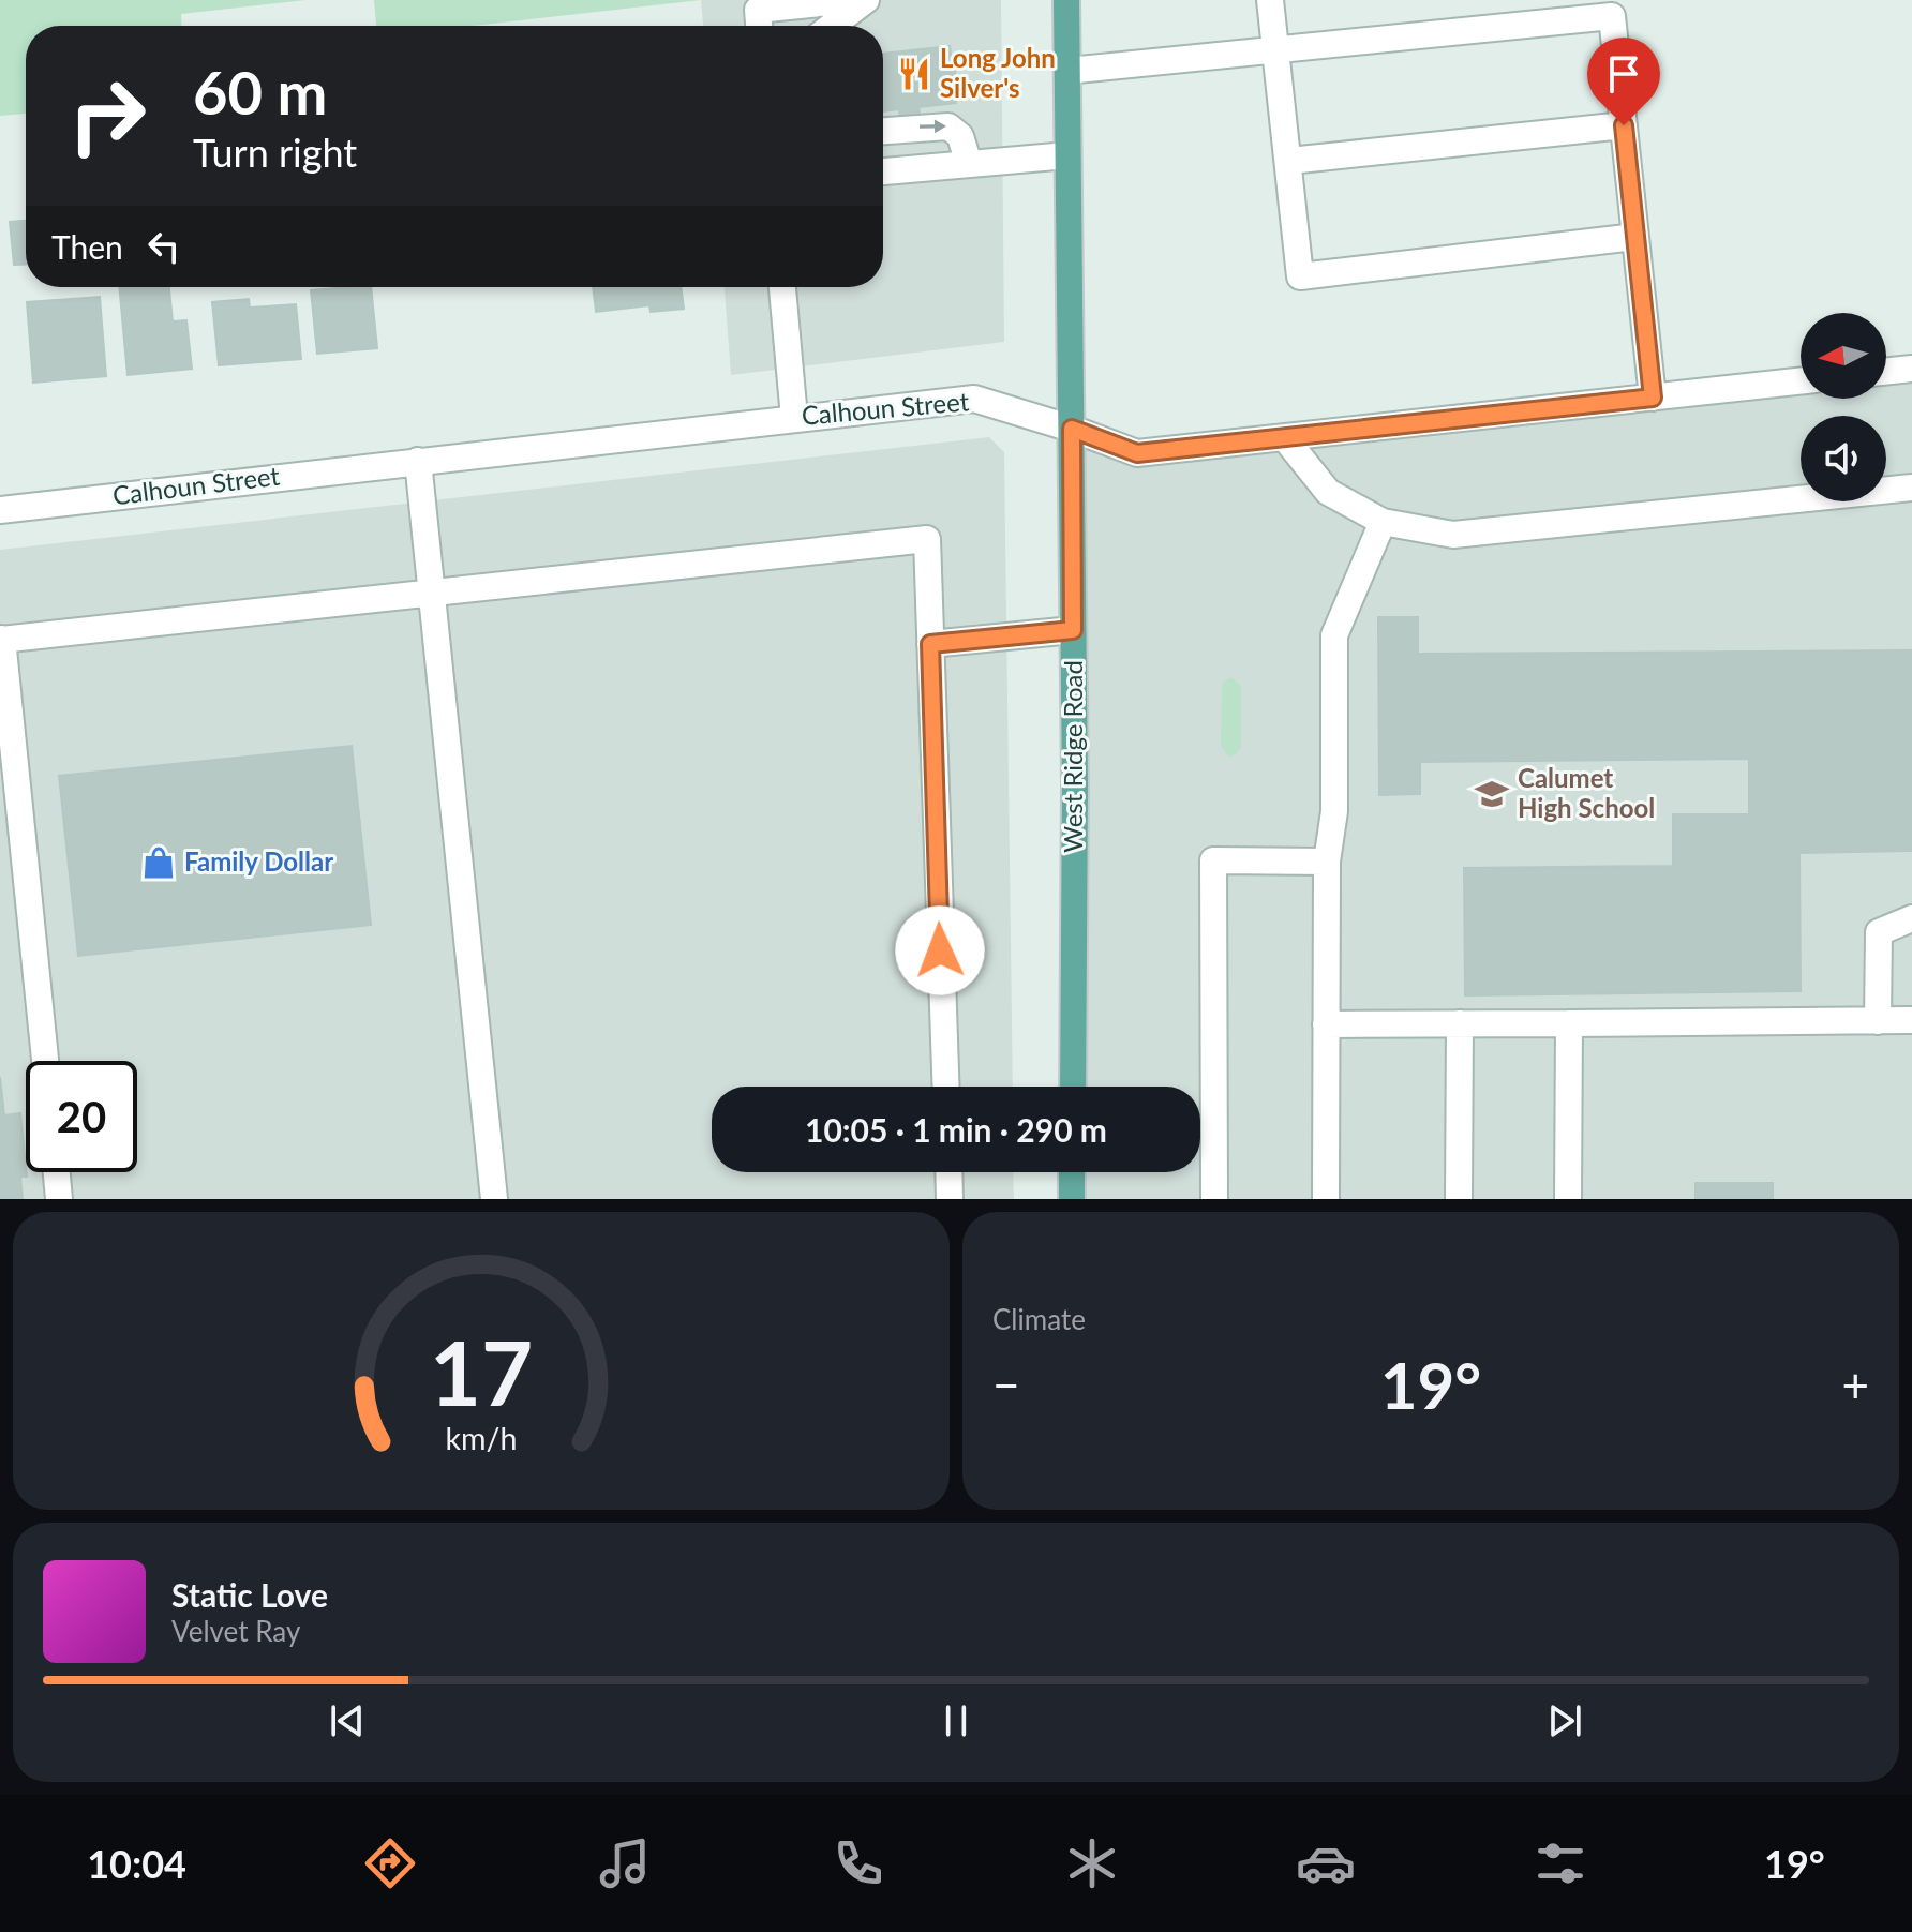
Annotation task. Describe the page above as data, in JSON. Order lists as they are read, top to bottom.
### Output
{
  "streets": {
    "main road": ["West Ridge Road"],
    "street": ["Calhoun Street"]
  },
  "crossings": [
    ["Calhoun Street", "West Ridge Road"]
  ],
  "places": {
    "restaurant": ["Long John Silver's"],
    "school or university": ["Calumet High School"],
    "shop": ["Family Dollar"]
  },
  "north": "left",
  "page": {
    "turn": ["60 m", "Turn right"],
    "then": "Then",
    "limit": "20",
    "trip": "10:05 · 1 min · 290 m",
    "tile": "Climate",
    "heat": ["−", "19°", "+"],
    "song": ["Static Love", "Velvet Ray"],
    "tabs": ["10:04", "19°"],
    "gauge": ["17", "km/h"]
  }
}
